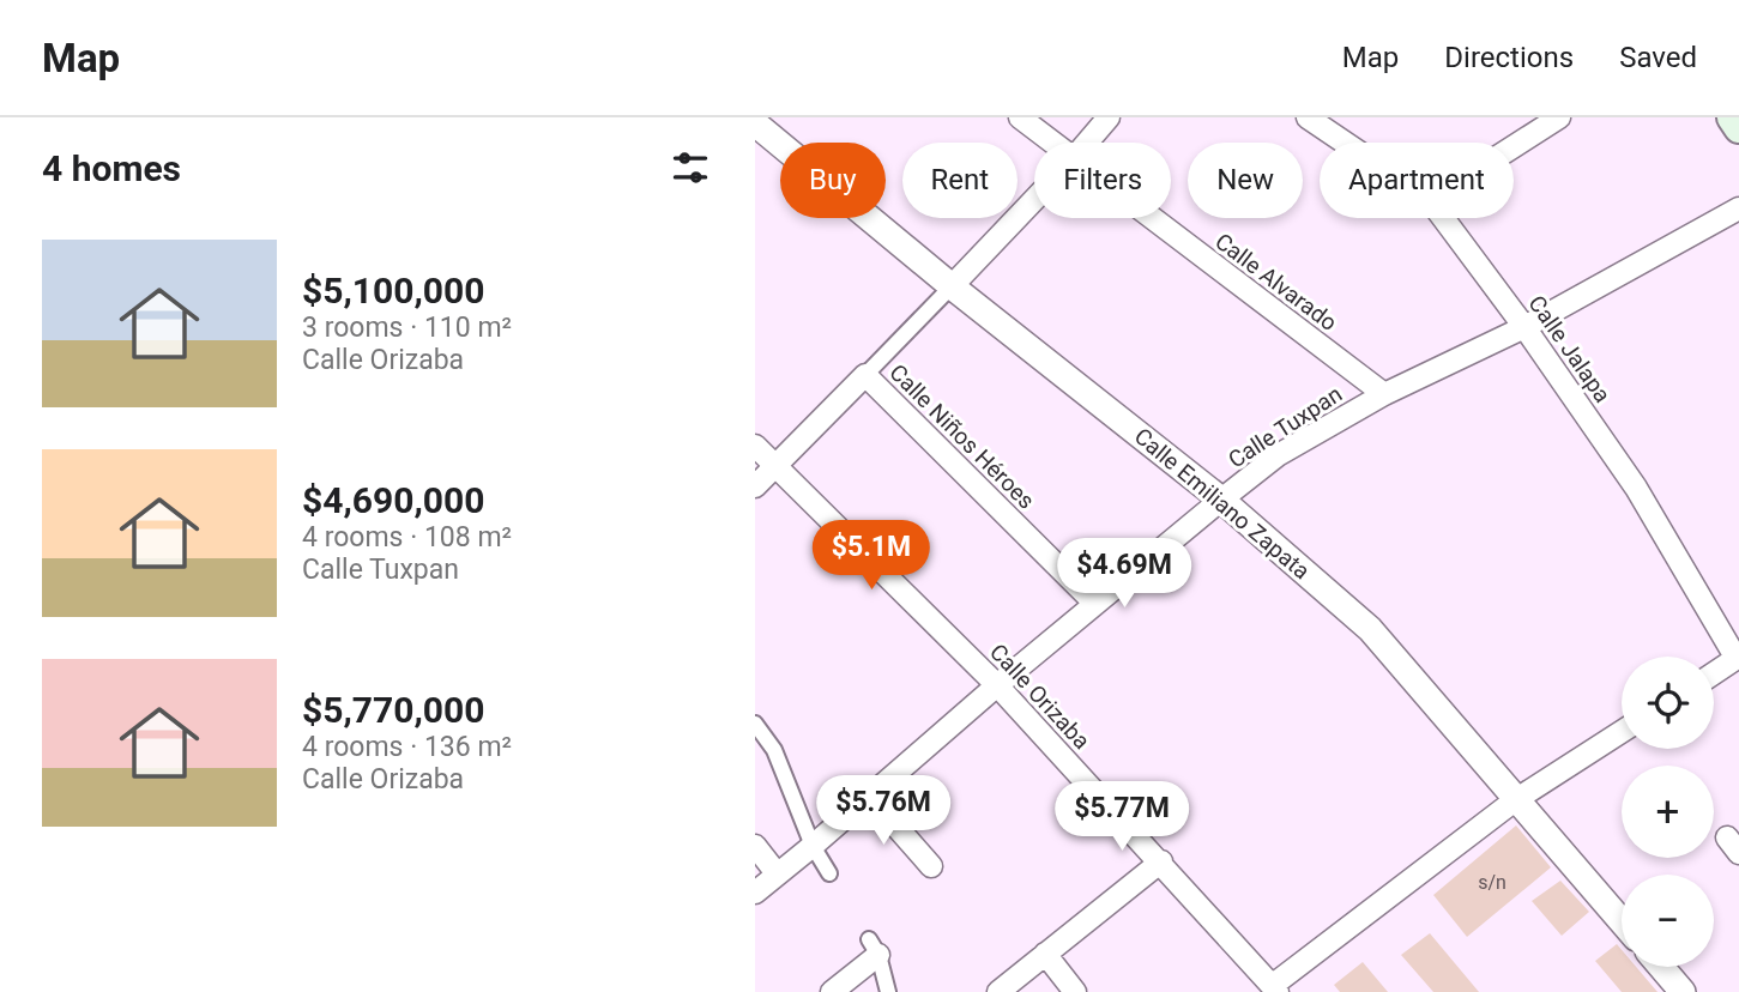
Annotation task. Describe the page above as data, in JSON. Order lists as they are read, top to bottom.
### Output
{
  "streets": {
    "street": [
      "Calle Alvarado",
      "Calle Jalapa",
      "Calle Tuxpan",
      "Calle Niños Héroes",
      "Calle Emiliano Zapata",
      "Calle Orizaba"
    ]
  },
  "crossings": [
    ["Calle Alvarado", "Calle Tuxpan"],
    ["Calle Jalapa", "Calle Tuxpan"],
    ["Calle Tuxpan", "Calle Niños Héroes"],
    ["Calle Tuxpan", "Calle Emiliano Zapata"],
    ["Calle Tuxpan", "Calle Orizaba"]
  ],
  "house_numbers": ["s/n"],
  "page": {
    "header": "Map",
    "nav": ["Map", "Directions", "Saved"],
    "heading": "4 homes",
    "chip": [
      "Buy",
      "Rent",
      "Filters",
      "New",
      "Apartment"
    ],
    "list": [
      {
        "name": "$5,100,000",
        "note": "3 rooms · 110 m² · Calle Orizaba"
      },
      {
        "name": "$4,690,000",
        "note": "4 rooms · 108 m² · Calle Tuxpan"
      },
      {
        "name": "$5,770,000",
        "note": "4 rooms · 136 m² · Calle Orizaba"
      }
    ],
    "price": [
      "$5.1M",
      "$4.69M",
      "$5.76M",
      "$5.77M"
    ],
    "map_buttons": ["+", "−"]
  }
}
